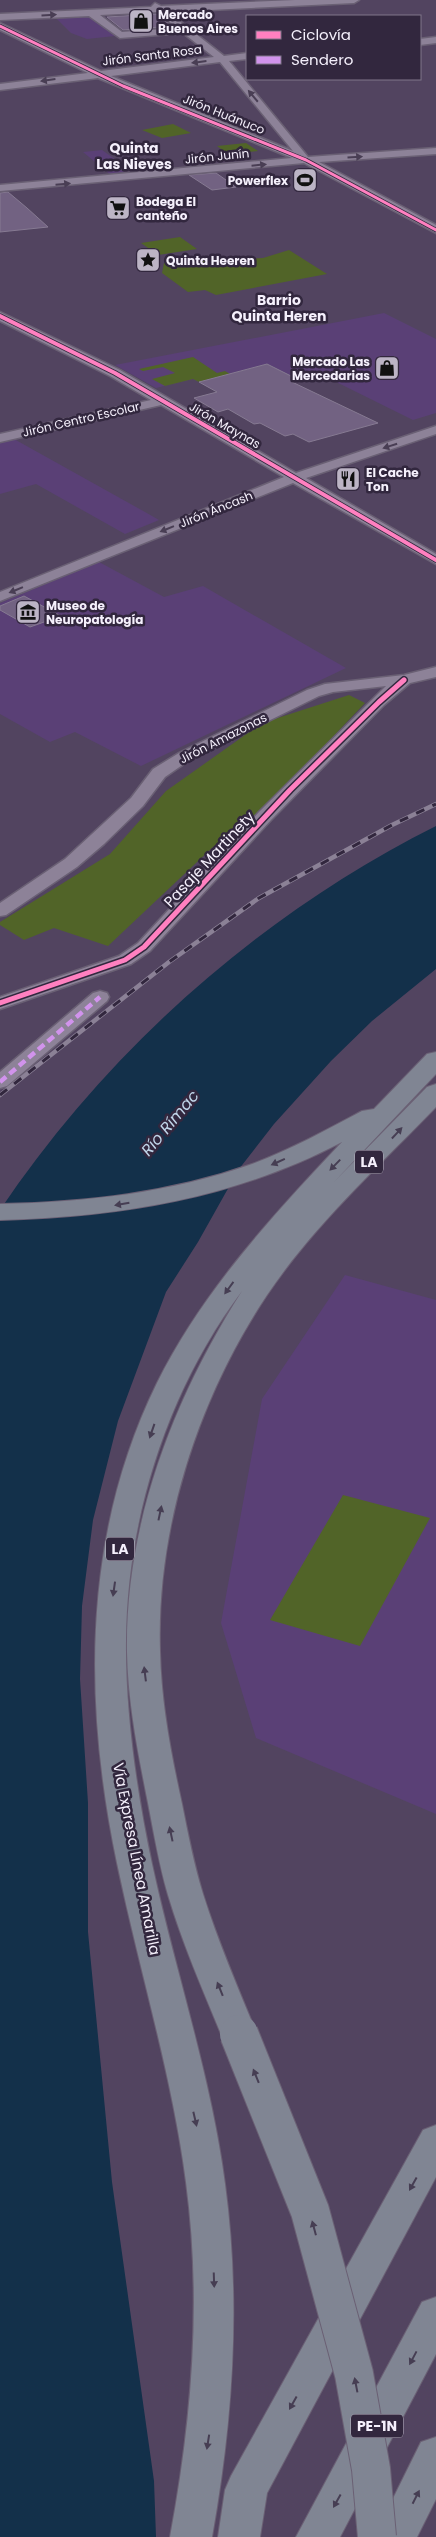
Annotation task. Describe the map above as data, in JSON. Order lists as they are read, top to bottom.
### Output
{
  "streets": {
    "highway": ["LA", "Vía Expresa Línea Amarilla", "PE-1N"],
    "street": [
      "Jirón Santa Rosa",
      "Jirón Huánuco",
      "Jirón Junín",
      "Jirón Centro Escolar",
      "Jirón Maynas",
      "Jirón Áncash",
      "Jirón Amazonas",
      "Pasaje Martinety"
    ]
  },
  "crossings": [
    ["Jirón Santa Rosa", "Jirón Huánuco"],
    ["Jirón Huánuco", "Jirón Junín"],
    ["Jirón Centro Escolar", "Jirón Maynas"],
    ["Jirón Maynas", "Jirón Áncash"],
    ["Jirón Amazonas", "Pasaje Martinety"]
  ],
  "one_way": ["Jirón Áncash"],
  "districts": ["Quinta Las Nieves", "Barrio Quinta Heren"],
  "water": ["Río Rímac"],
  "places": {
    "shop": ["Mercado Buenos Aires", "Mercado Las Mercedarias"],
    "sports": ["Powerflex"],
    "supermarket": ["Bodega El canteño"],
    "place": ["Quinta Heeren"],
    "restaurant": ["El Cache Ton"],
    "museum": ["Museo de Neuropatología"]
  },
  "legend": ["Ciclovía", "Sendero"]
}
